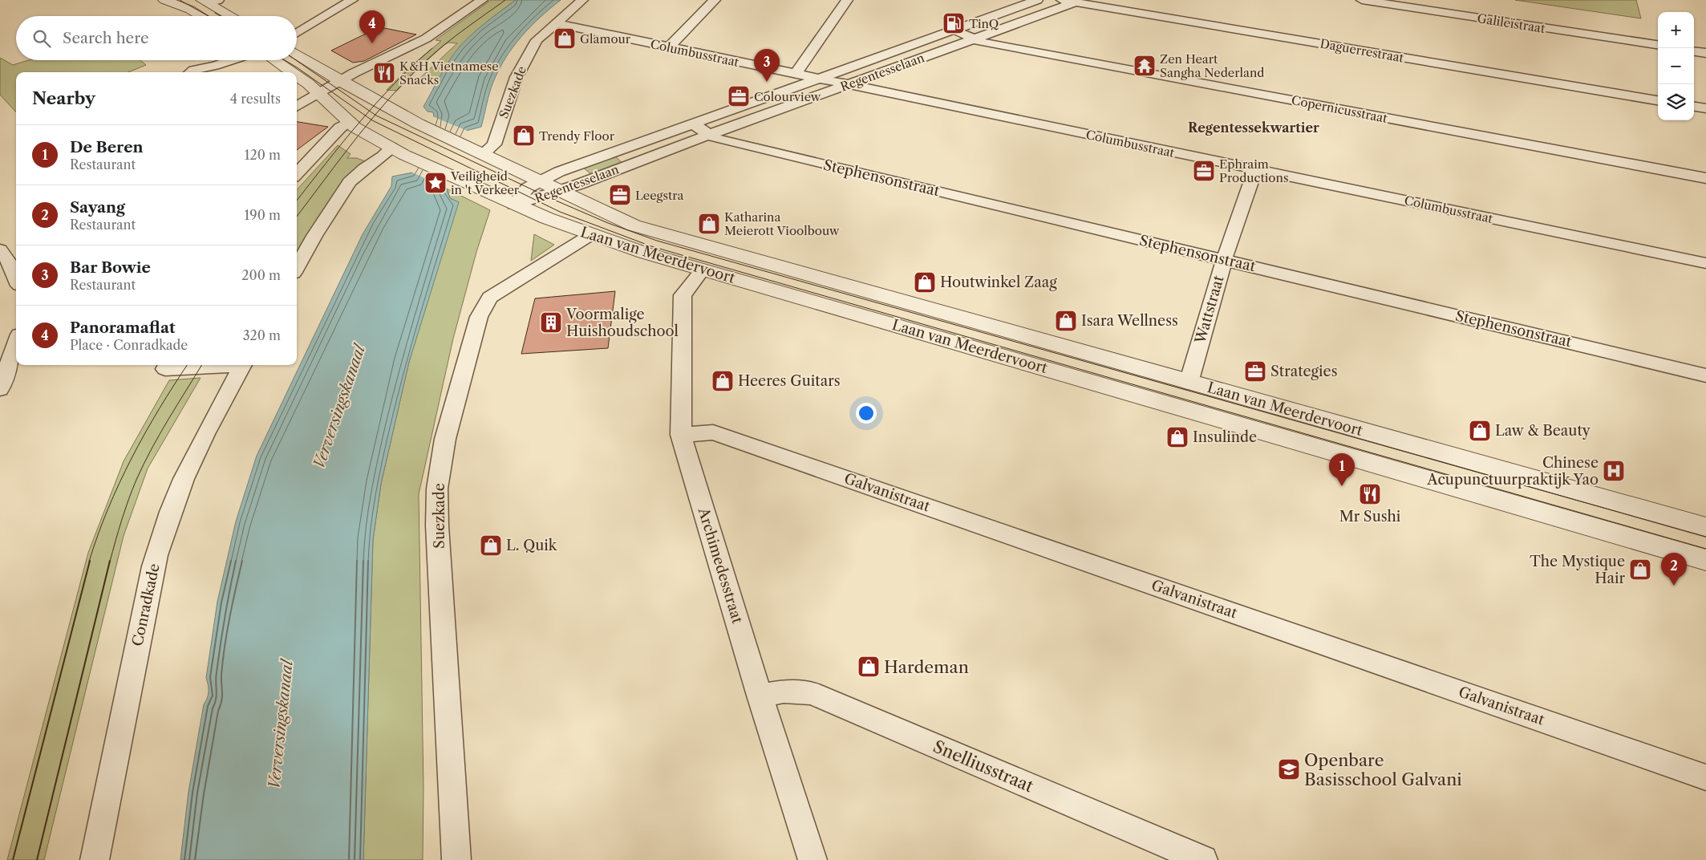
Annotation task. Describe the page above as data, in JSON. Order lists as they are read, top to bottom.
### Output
{
  "streets": {
    "street": [
      "Galileïstraat",
      "Daguerrestraat",
      "Columbusstraat",
      "Regentesselaan",
      "Suezkade",
      "Copernicusstraat",
      "Stephensonstraat",
      "Laan van Meerdervoort",
      "Wattstraat",
      "Galvanistraat",
      "Archimedesstraat",
      "Conradkade",
      "Snelliusstraat"
    ]
  },
  "crossings": [
    ["Daguerrestraat", "Regentesselaan"],
    ["Columbusstraat", "Regentesselaan"],
    ["Columbusstraat", "Suezkade"],
    ["Columbusstraat", "Wattstraat"],
    ["Regentesselaan", "Copernicusstraat"],
    ["Regentesselaan", "Stephensonstraat"],
    ["Regentesselaan", "Laan van Meerdervoort"],
    ["Suezkade", "Laan van Meerdervoort"],
    ["Stephensonstraat", "Wattstraat"],
    ["Laan van Meerdervoort", "Wattstraat"],
    ["Laan van Meerdervoort", "Archimedesstraat"],
    ["Galvanistraat", "Archimedesstraat"],
    ["Archimedesstraat", "Snelliusstraat"]
  ],
  "districts": ["Regentessekwartier"],
  "water": ["Verversingskanaal"],
  "places": {
    "fuel station": ["TinQ"],
    "shop": [
      "Glamour",
      "Trendy Floor",
      "Katharina Meierott Vioolbouw",
      "Houtwinkel Zaag",
      "Isara Wellness",
      "Heeres Guitars",
      "Law & Beauty",
      "Insulinde",
      "L. Quik",
      "The Mystique Hair",
      "Hardeman"
    ],
    "temple": ["Zen Heart Sangha Nederland"],
    "restaurant": ["K&H Vietnamese Snacks", "Mr Sushi"],
    "office": [
      "Colourview",
      "Ephraim Productions",
      "Leegstra",
      "Strategies"
    ],
    "place": ["Veiligheid in 't Verkeer"],
    "building": ["Voormalige Huishoudschool"],
    "hospital": ["Chinese Acupunctuurpraktijk Yao"],
    "school or university": ["Openbare Basisschool Galvani"]
  },
  "page": {
    "pins": [
      "4",
      "3",
      "1",
      "2"
    ],
    "map_buttons": ["+", "−"],
    "search": "Search here",
    "heading": ["Nearby", "4 results"],
    "list": [
      {
        "mark": "1",
        "name": "De Beren",
        "note": "Restaurant",
        "value": "120 m"
      },
      {
        "mark": "2",
        "name": "Sayang",
        "note": "Restaurant",
        "value": "190 m"
      },
      {
        "mark": "3",
        "name": "Bar Bowie",
        "note": "Restaurant",
        "value": "200 m"
      },
      {
        "mark": "4",
        "name": "Panoramaflat",
        "note": "Place · Conradkade",
        "value": "320 m"
      }
    ]
  }
}
